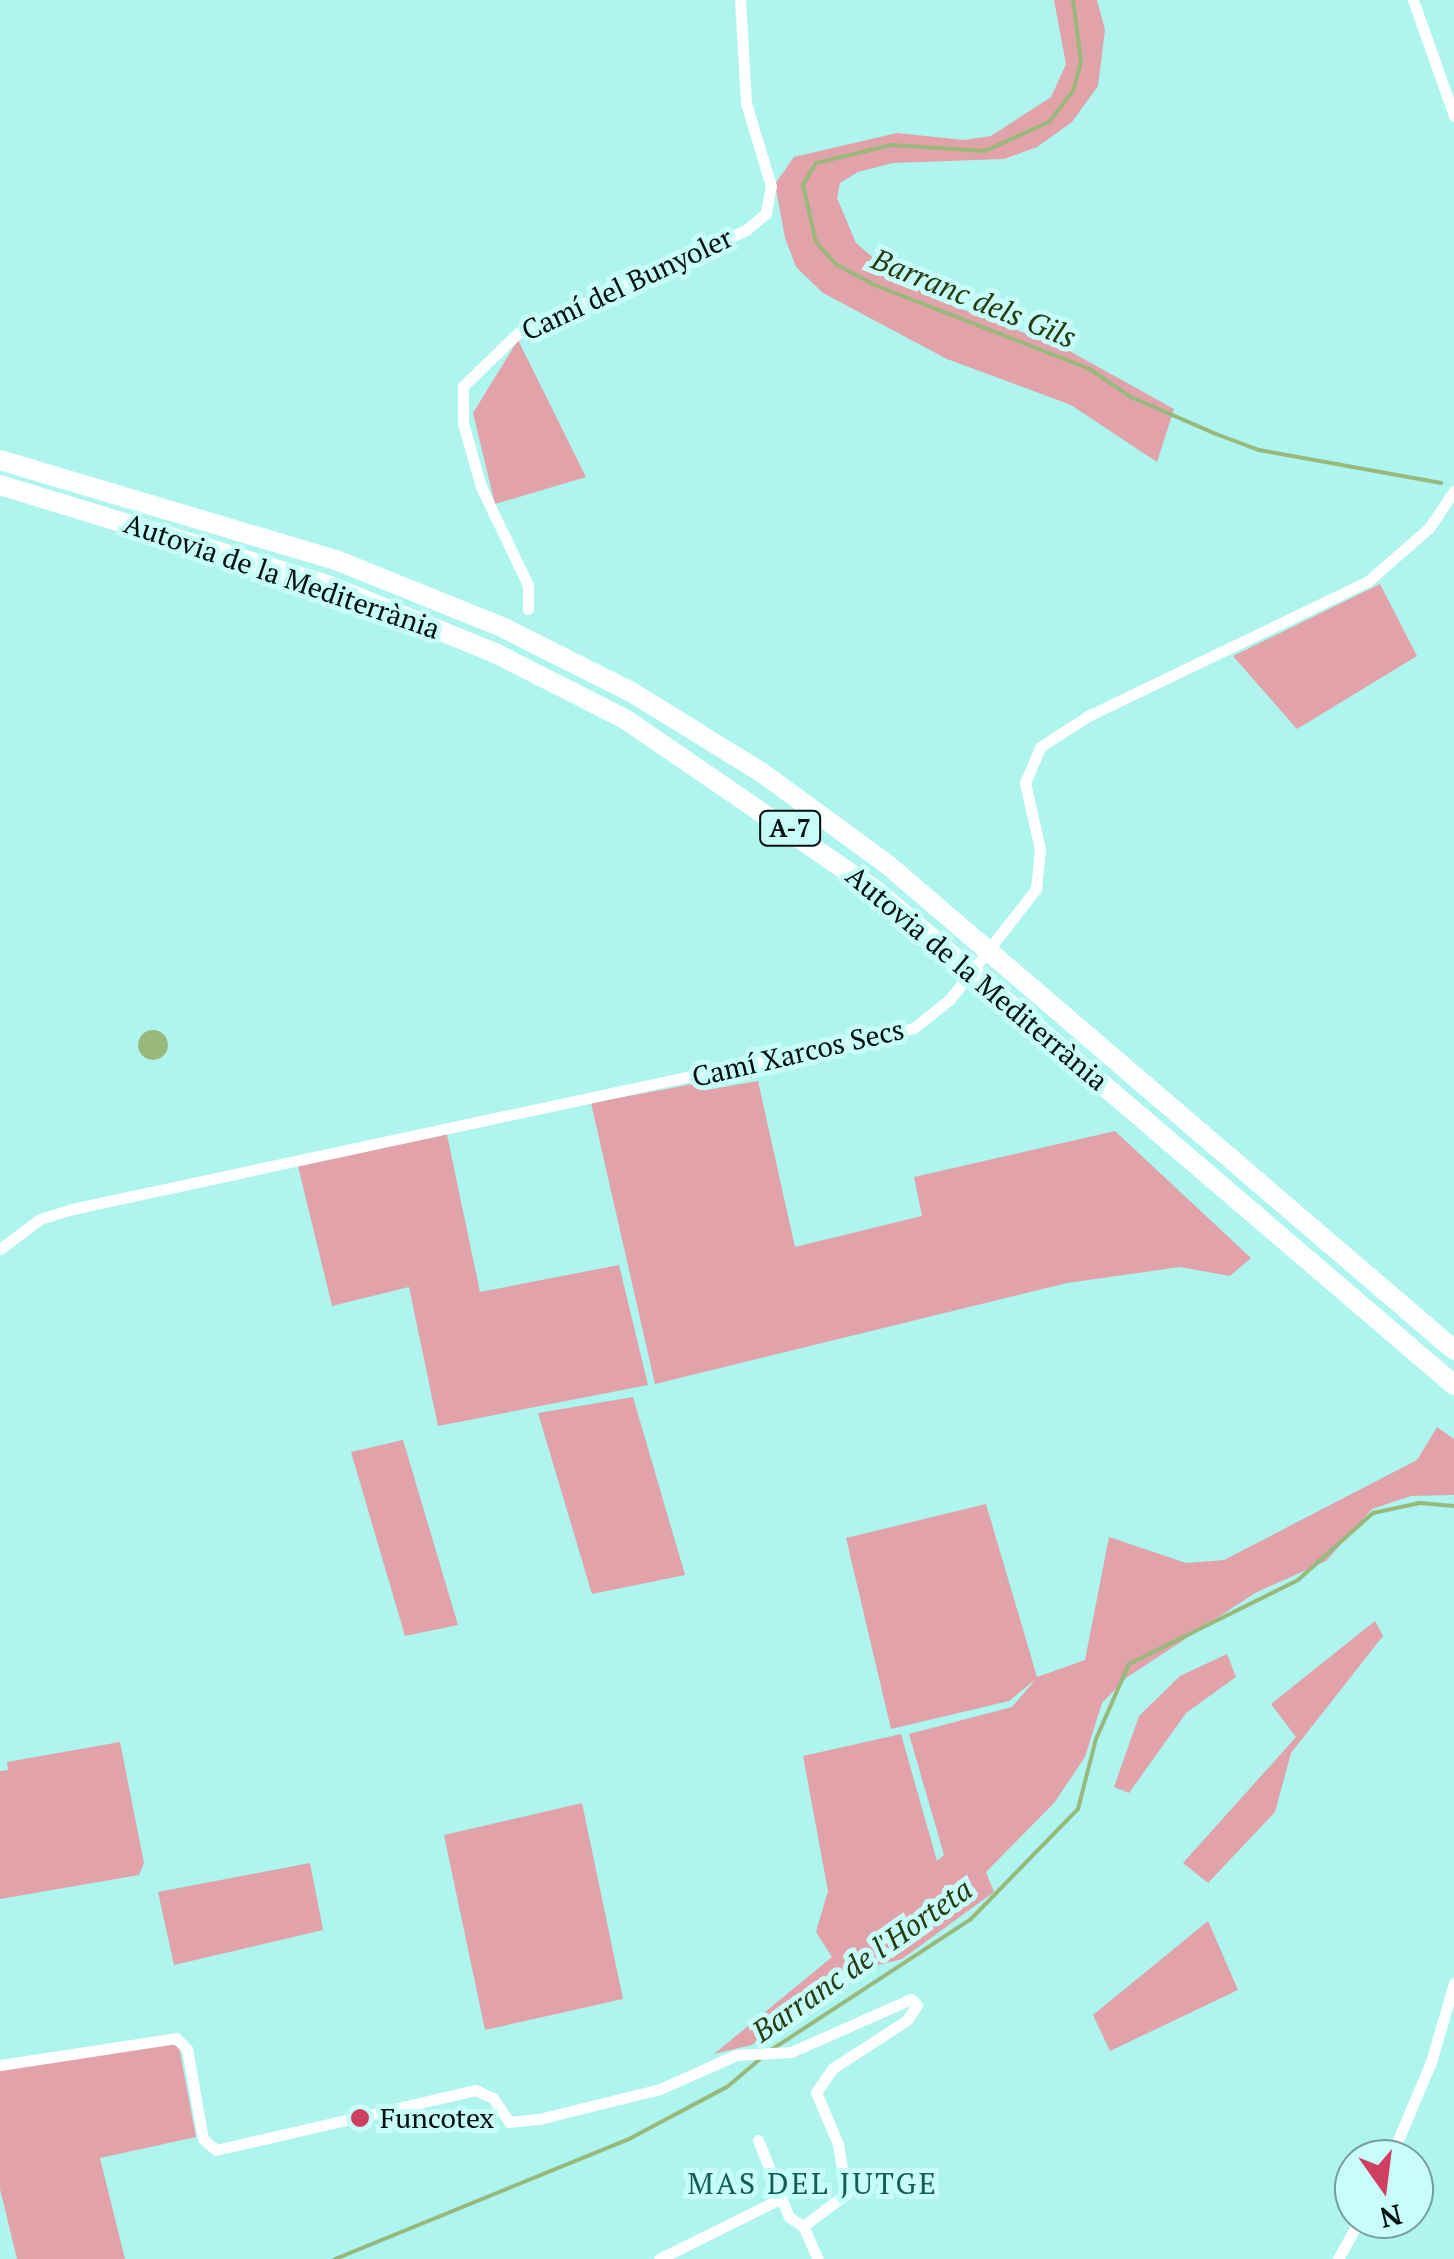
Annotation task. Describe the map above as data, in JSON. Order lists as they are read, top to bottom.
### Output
{
  "streets": {
    "highway": ["Autovia de la Mediterrània", "A-7"],
    "street": ["Camí del Bunyoler", "Camí Xarcos Secs"]
  },
  "districts": ["MAS DEL JUTGE"],
  "water": ["Barranc dels Gils", "Barranc de l'Horteta"],
  "places": ["Funcotex"],
  "north": "bottom"
}
